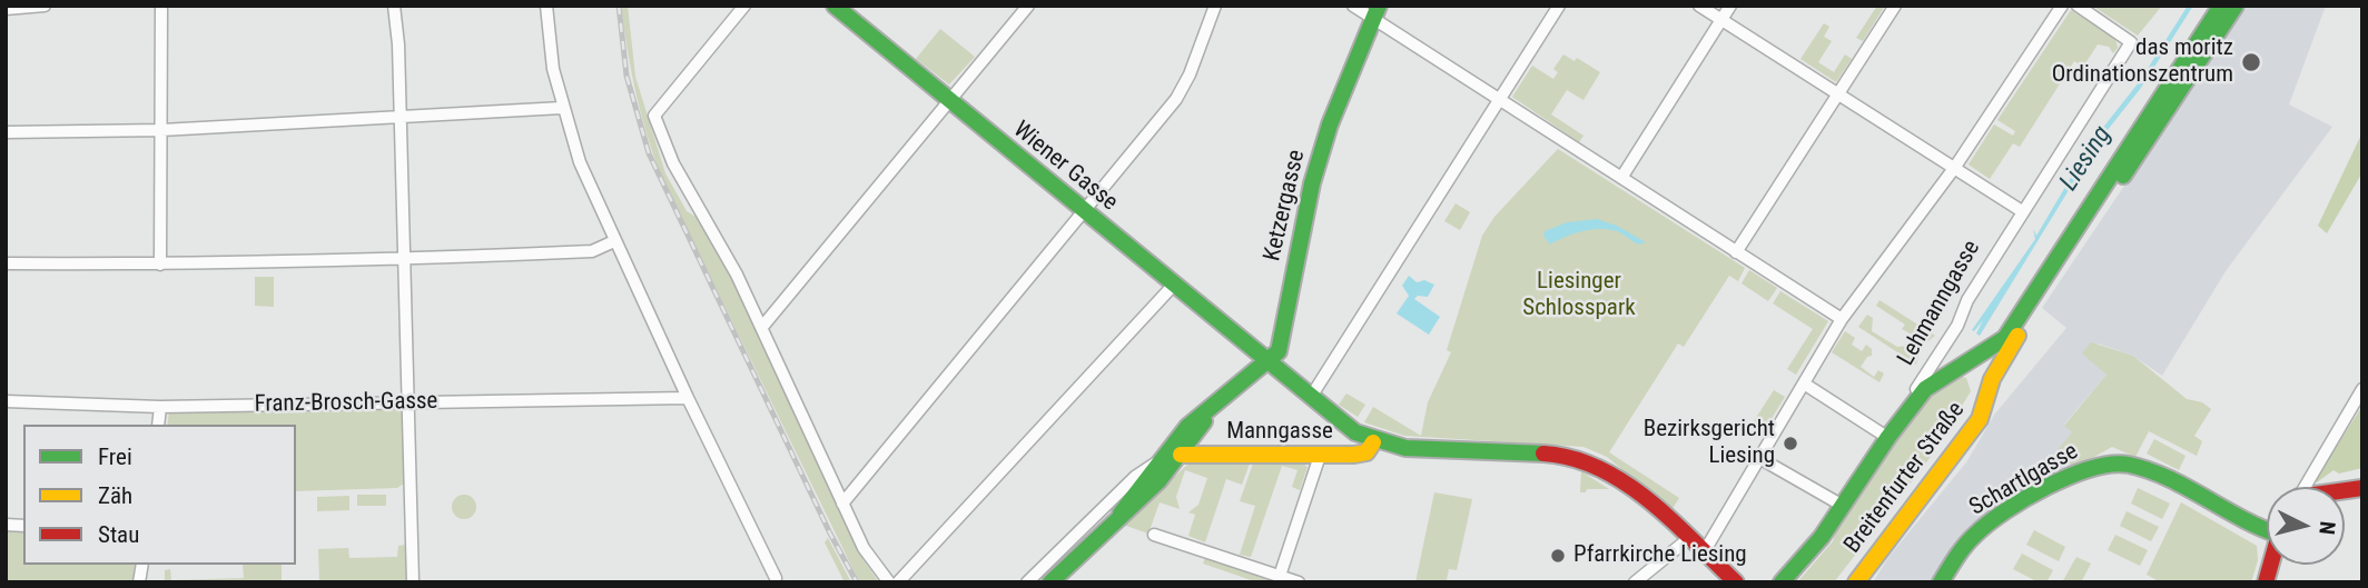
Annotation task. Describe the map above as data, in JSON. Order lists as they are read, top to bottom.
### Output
{
  "streets": {
    "main road": [
      "Wiener Gasse",
      "Ketzergasse",
      "Lehmanngasse",
      "Manngasse",
      "Breitenfurter Straße",
      "Schartlgasse"
    ],
    "street": ["Franz-Brosch-Gasse"]
  },
  "crossings": [
    ["Wiener Gasse", "Ketzergasse"],
    ["Wiener Gasse", "Manngasse"],
    ["Ketzergasse", "Manngasse"],
    ["Lehmanngasse", "Breitenfurter Straße"]
  ],
  "water": ["Liesing"],
  "parks": ["Liesinger Schlosspark"],
  "places": ["das moritz Ordinationszentrum", "Bezirksgericht Liesing", "Pfarrkirche Liesing"],
  "legend": ["Frei", "Zäh", "Stau"],
  "north": "right"
}
